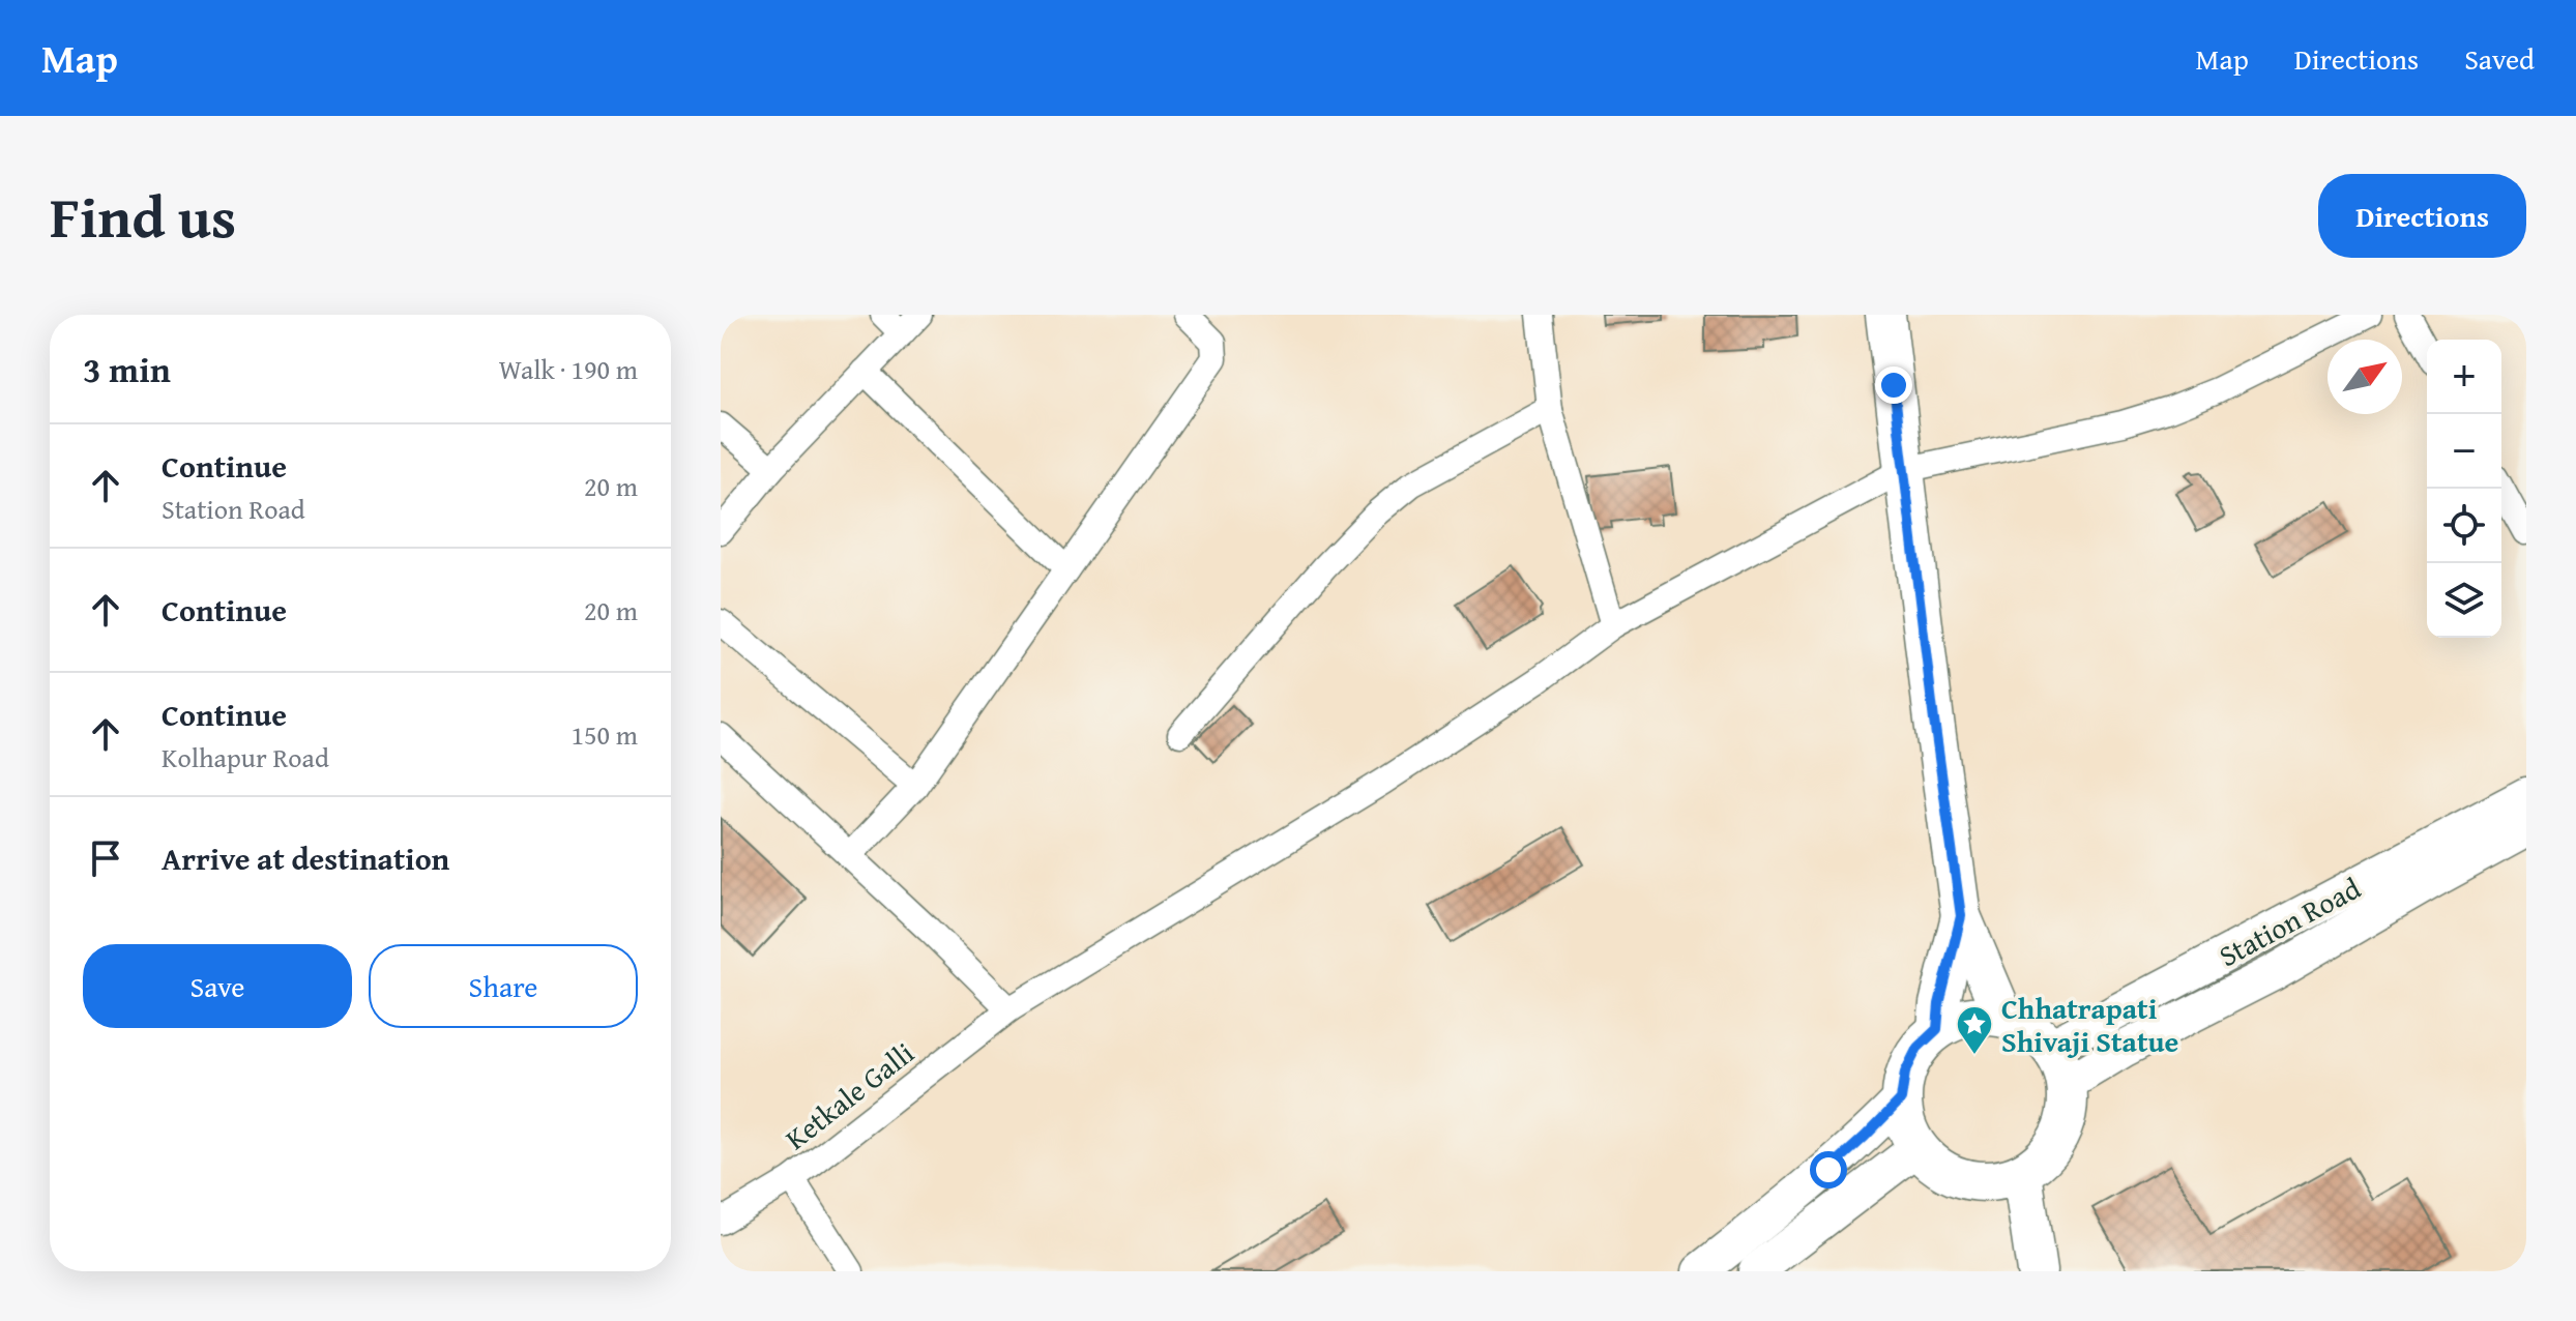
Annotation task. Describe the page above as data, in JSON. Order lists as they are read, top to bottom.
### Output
{
  "streets": {
    "main road": ["Station Road"],
    "street": ["Ketkale Galli"]
  },
  "places": {
    "place": ["Chhatrapati Shivaji Statue"]
  },
  "north": "top right",
  "page": {
    "header": "Map",
    "nav": ["Map", "Directions", "Saved"],
    "title": "Find us",
    "buttons": [
      "Directions",
      ["Save", "Share"]
    ],
    "heading": ["3 min", "Walk · 190 m"],
    "map_buttons": ["+", "−"],
    "list": [
      ["Continue", "Station Road", "20 m"],
      ["Continue", "20 m"],
      ["Continue", "Kolhapur Road", "150 m"],
      "Arrive at destination"
    ]
  }
}
